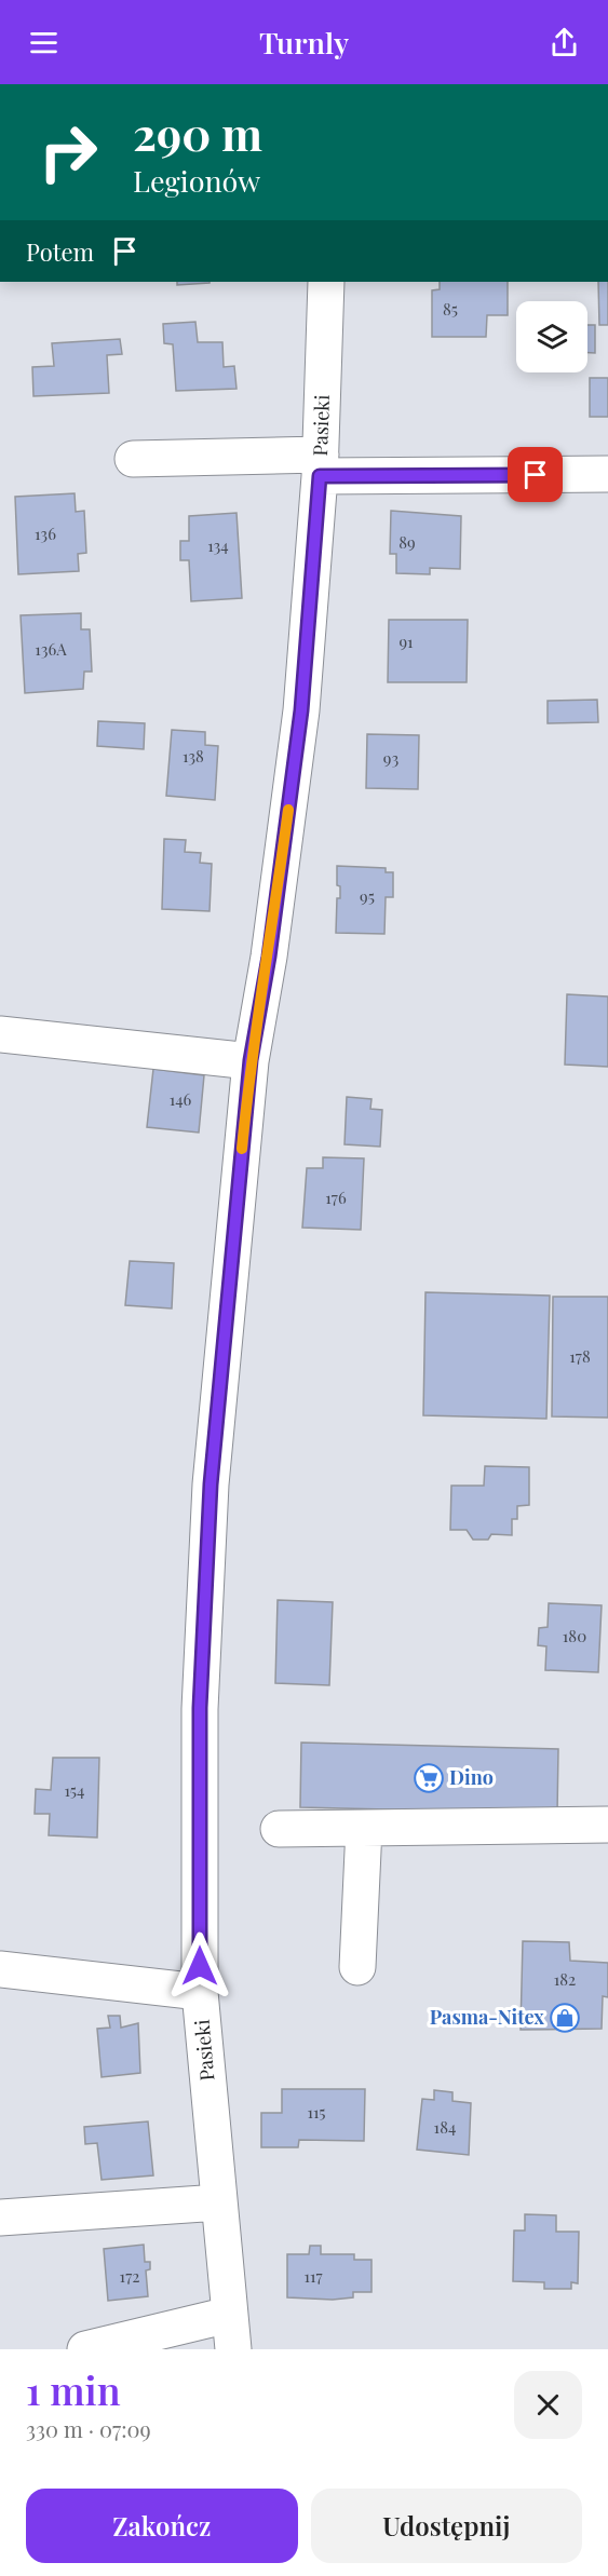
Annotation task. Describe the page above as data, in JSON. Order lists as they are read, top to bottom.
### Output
{
  "streets": {
    "street": ["Pasieki"]
  },
  "places": {
    "supermarket": ["Dino"],
    "shop": ["Pasma-Nitex"]
  },
  "house_numbers": [
    "85",
    "136",
    "89",
    "134",
    "91",
    "136A",
    "138",
    "93",
    "95",
    "146",
    "176",
    "178",
    "180",
    "154",
    "182",
    "115",
    "184",
    "172",
    "117"
  ],
  "page": {
    "header": "Turnly",
    "turn": ["290 m", "Legionów"],
    "then": "Potem",
    "heading": ["1 min", "330 m · 07:09"],
    "buttons": ["Zakończ", "Udostępnij"]
  }
}
